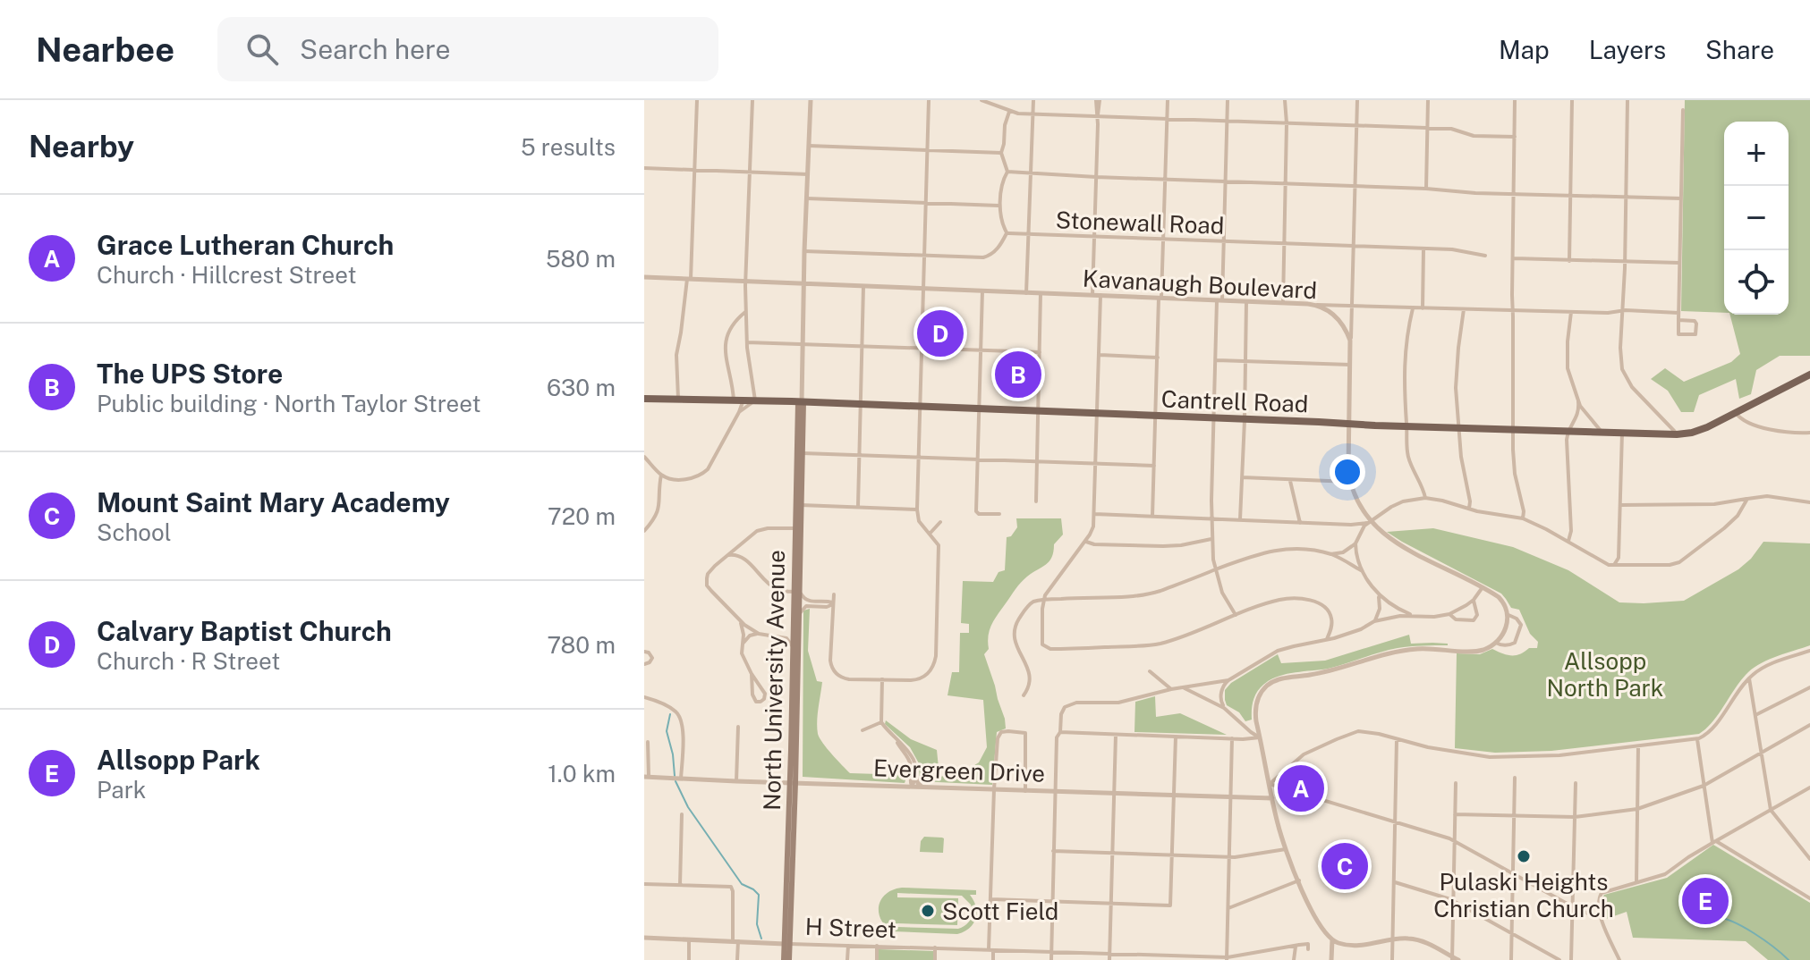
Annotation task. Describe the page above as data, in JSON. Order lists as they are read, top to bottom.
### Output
{
  "streets": {
    "main road": ["Cantrell Road", "North University Avenue"],
    "street": [
      "Stonewall Road",
      "Kavanaugh Boulevard",
      "Evergreen Drive",
      "H Street"
    ]
  },
  "crossings": [
    ["Kavanaugh Boulevard", "North University Avenue"],
    ["Cantrell Road", "North University Avenue"],
    ["North University Avenue", "Evergreen Drive"],
    ["North University Avenue", "H Street"]
  ],
  "parks": ["Allsopp North Park"],
  "places": ["Pulaski Heights Christian Church", "Scott Field"],
  "page": {
    "header": "Nearbee",
    "search": "Search here",
    "nav": ["Map", "Layers", "Share"],
    "heading": ["Nearby", "5 results"],
    "map_buttons": ["+", "−"],
    "list": [
      {
        "mark": "A",
        "name": "Grace Lutheran Church",
        "note": "Church · Hillcrest Street",
        "value": "580 m"
      },
      {
        "mark": "B",
        "name": "The UPS Store",
        "note": "Public building · North Taylor Street",
        "value": "630 m"
      },
      {
        "mark": "C",
        "name": "Mount Saint Mary Academy",
        "note": "School",
        "value": "720 m"
      },
      {
        "mark": "D",
        "name": "Calvary Baptist Church",
        "note": "Church · R Street",
        "value": "780 m"
      },
      {
        "mark": "E",
        "name": "Allsopp Park",
        "note": "Park",
        "value": "1.0 km"
      }
    ],
    "pins": [
      "D",
      "B",
      "A",
      "C",
      "E"
    ]
  }
}
